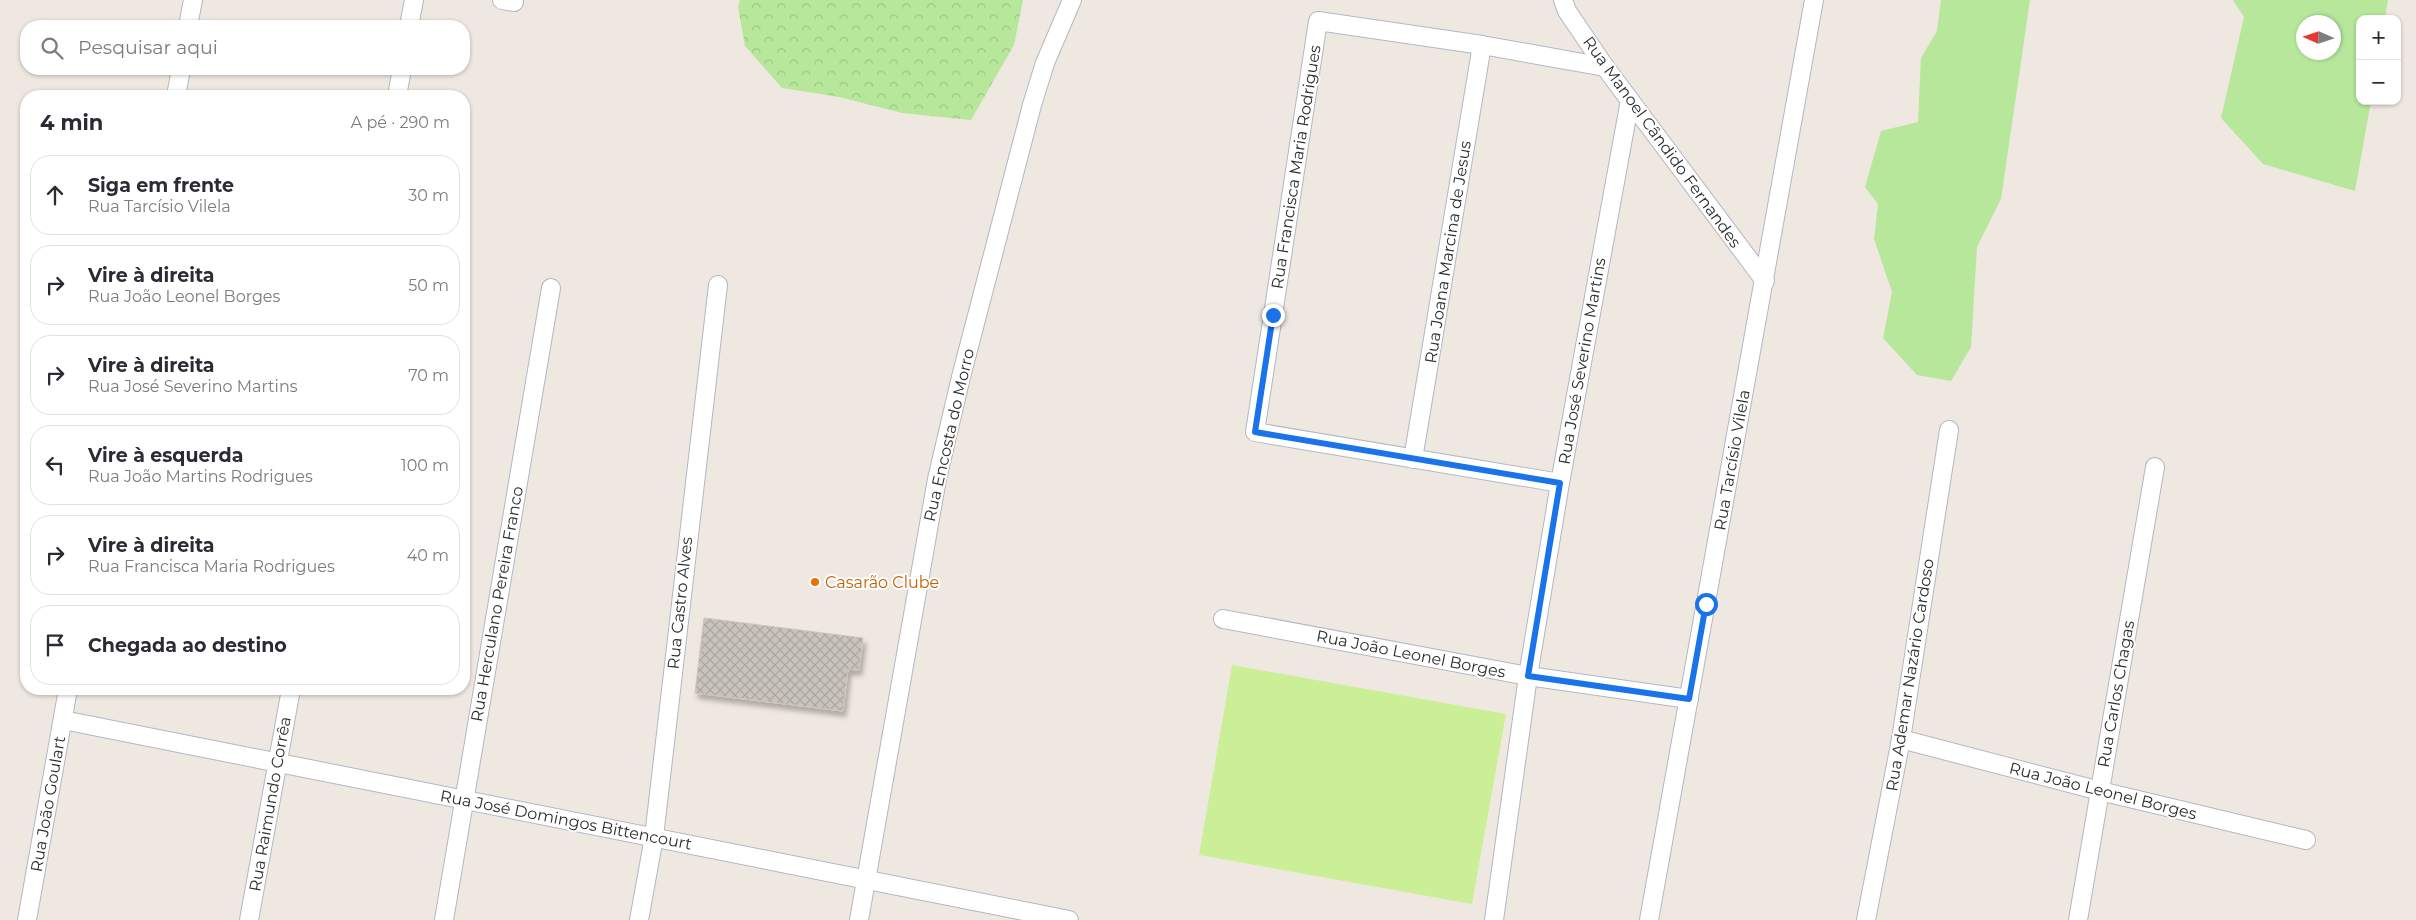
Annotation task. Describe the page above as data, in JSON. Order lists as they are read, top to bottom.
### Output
{
  "streets": {
    "street": [
      "Rua Manoel Cândido Fernandes",
      "Rua Francisca Maria Rodrigues",
      "Rua Joana Marcina de Jesus",
      "Rua José Severino Martins",
      "Rua Encosta do Morro",
      "Rua Tarcísio Vilela",
      "Rua Castro Alves",
      "Rua Herculano Pereira Franco",
      "Rua João Leonel Borges",
      "Rua Ademar Nazário Cardoso",
      "Rua Carlos Chagas",
      "Rua João Goulart",
      "Rua Raimundo Corrêa",
      "Rua José Domingos Bittencourt"
    ]
  },
  "crossings": [
    ["Rua Manoel Cândido Fernandes", "Rua José Severino Martins"],
    ["Rua Manoel Cândido Fernandes", "Rua Tarcísio Vilela"],
    ["Rua Francisca Maria Rodrigues", "Rua Joana Marcina de Jesus"],
    ["Rua José Severino Martins", "Rua João Leonel Borges"],
    ["Rua Encosta do Morro", "Rua José Domingos Bittencourt"],
    ["Rua Tarcísio Vilela", "Rua João Leonel Borges"],
    ["Rua Castro Alves", "Rua José Domingos Bittencourt"],
    ["Rua Herculano Pereira Franco", "Rua José Domingos Bittencourt"],
    ["Rua João Leonel Borges", "Rua Ademar Nazário Cardoso"],
    ["Rua João Leonel Borges", "Rua Carlos Chagas"],
    ["Rua João Goulart", "Rua José Domingos Bittencourt"],
    ["Rua Raimundo Corrêa", "Rua José Domingos Bittencourt"]
  ],
  "places": ["Casarão Clube"],
  "north": "left",
  "page": {
    "map_buttons": ["+", "−"],
    "search": "Pesquisar aqui",
    "heading": ["4 min", "A pé · 290 m"],
    "list": [
      ["Siga em frente", "Rua Tarcísio Vilela", "30 m"],
      ["Vire à direita", "Rua João Leonel Borges", "50 m"],
      ["Vire à direita", "Rua José Severino Martins", "70 m"],
      ["Vire à esquerda", "Rua João Martins Rodrigues", "100 m"],
      ["Vire à direita", "Rua Francisca Maria Rodrigues", "40 m"],
      "Chegada ao destino"
    ]
  }
}
